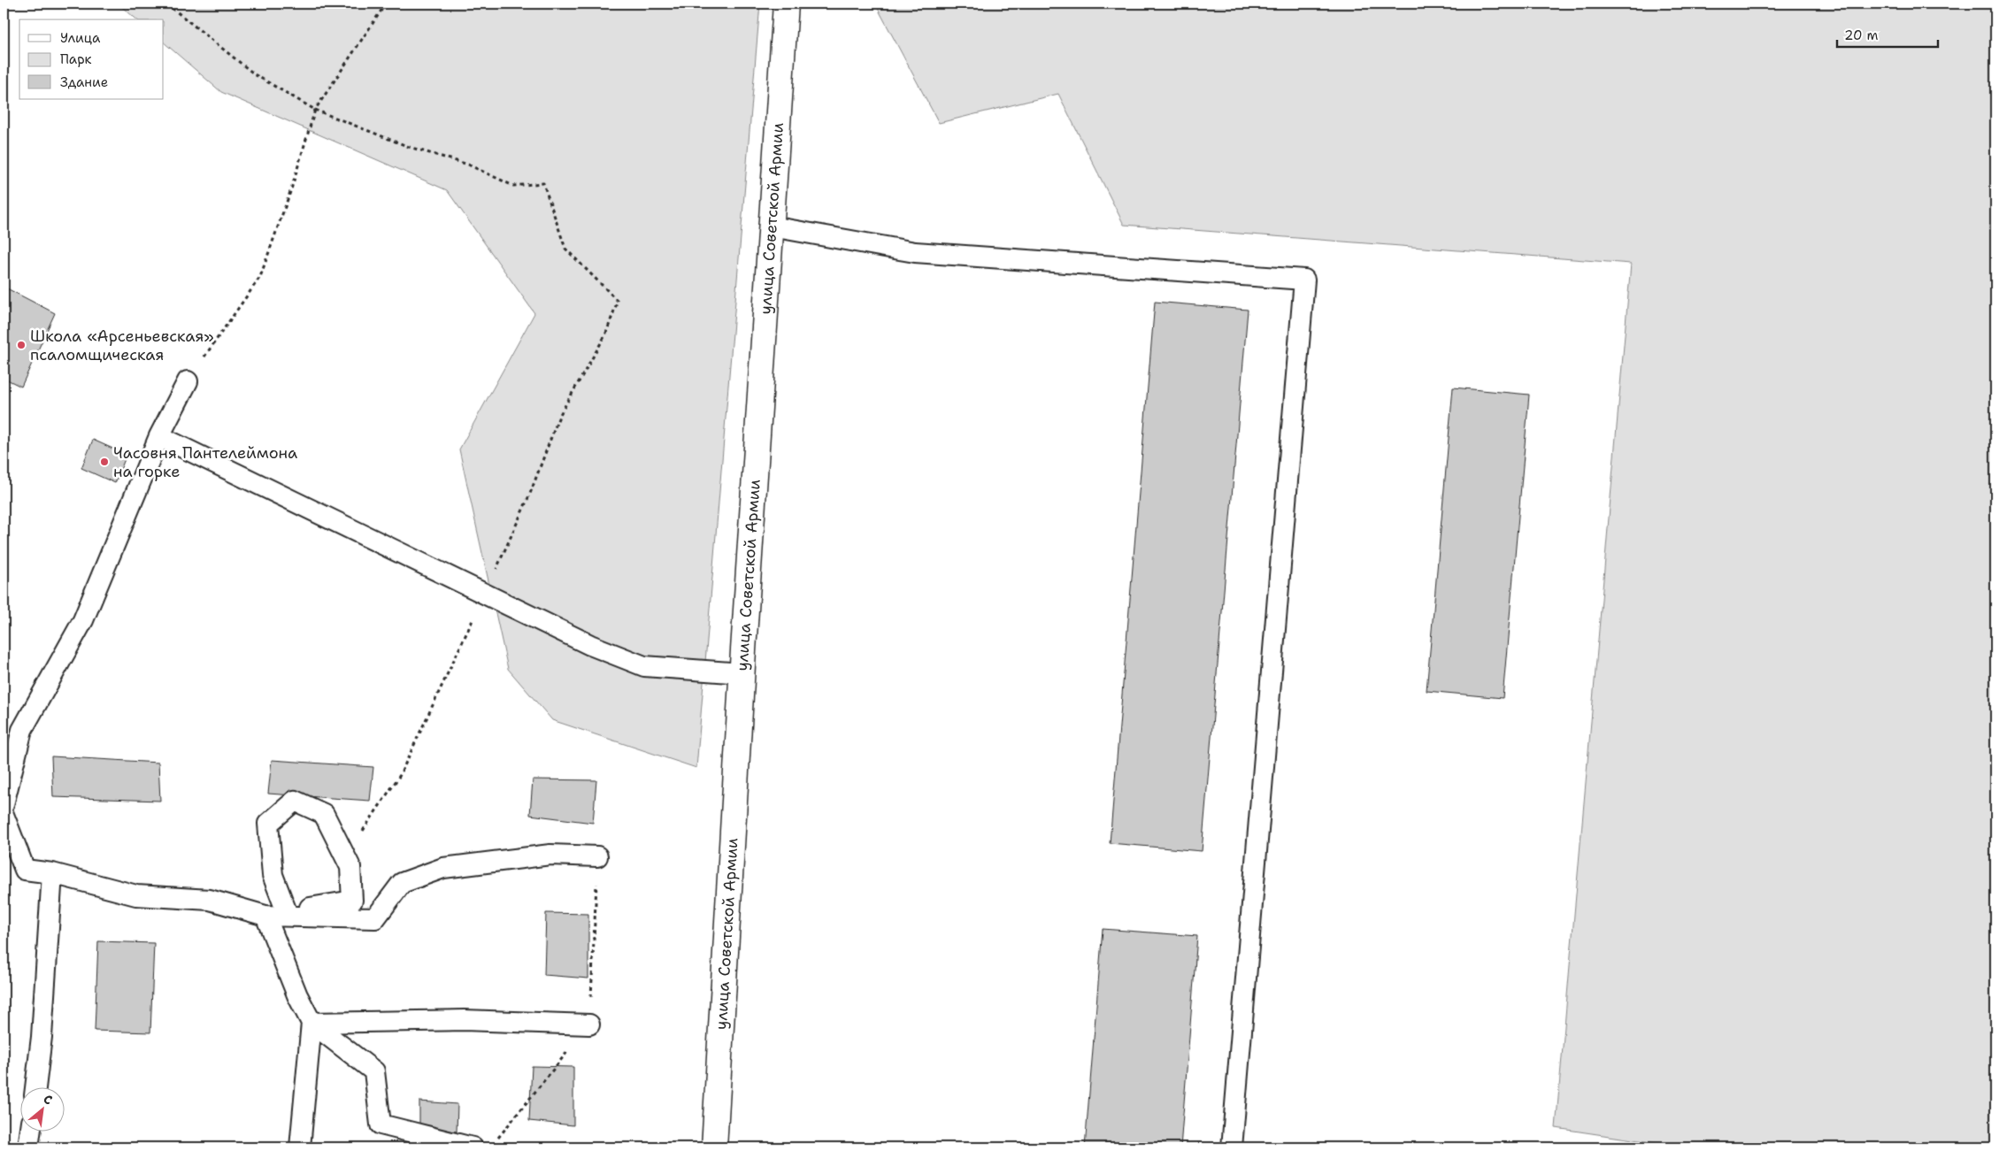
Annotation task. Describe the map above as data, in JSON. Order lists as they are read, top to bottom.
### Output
{
  "streets": {
    "main road": ["улица Советской Армии"]
  },
  "places": ["Школа «Арсеньевская» псаломщическая", "Часовня Пантелеймона на горке"],
  "legend": ["Улица", "Парк", "Здание"],
  "scale_bar": "20 m",
  "north": "top right"
}
